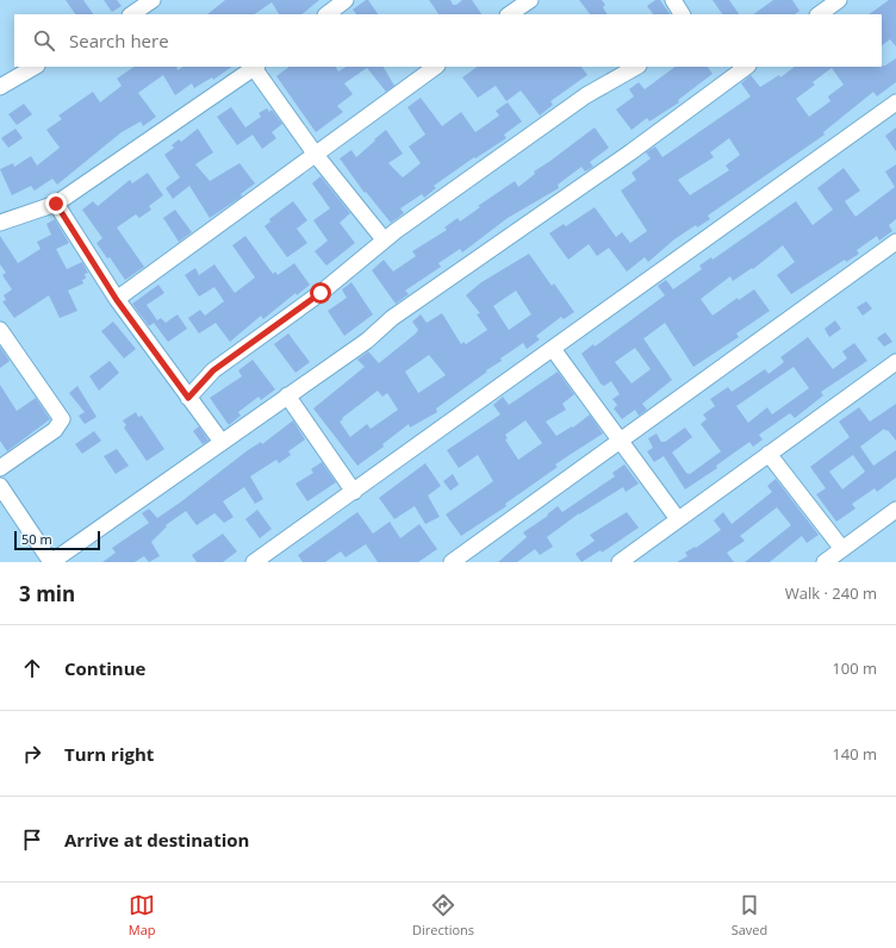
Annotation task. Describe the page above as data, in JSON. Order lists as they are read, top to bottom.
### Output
{
  "scale_bar": "50 m",
  "page": {
    "search": "Search here",
    "scale": "50 m",
    "heading": ["3 min", "Walk · 240 m"],
    "list": [
      ["Continue", "100 m"],
      ["Turn right", "140 m"],
      "Arrive at destination"
    ],
    "nav": ["Map", "Directions", "Saved"]
  }
}
